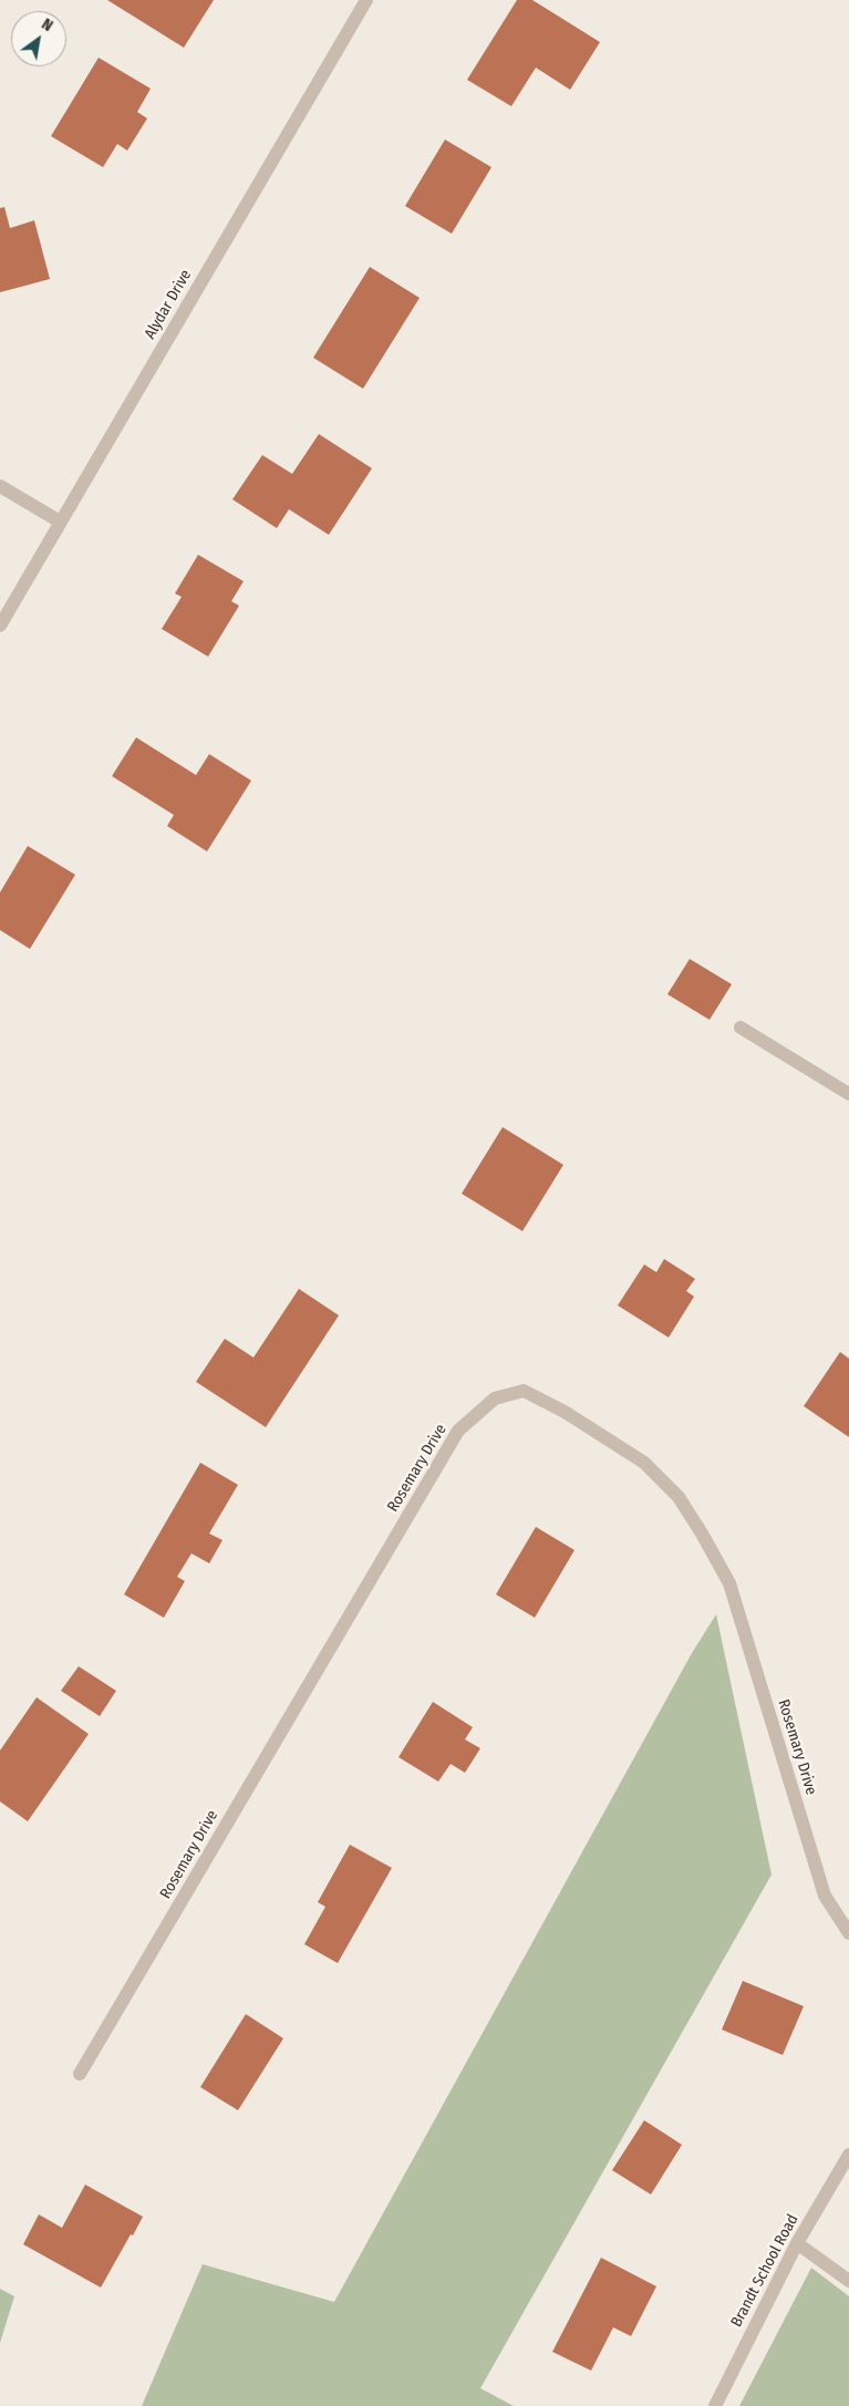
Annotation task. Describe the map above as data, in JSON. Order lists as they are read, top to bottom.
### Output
{
  "streets": {
    "street": ["Alydar Drive", "Rosemary Drive", "Brandt School Road"]
  },
  "north": "top right"
}
